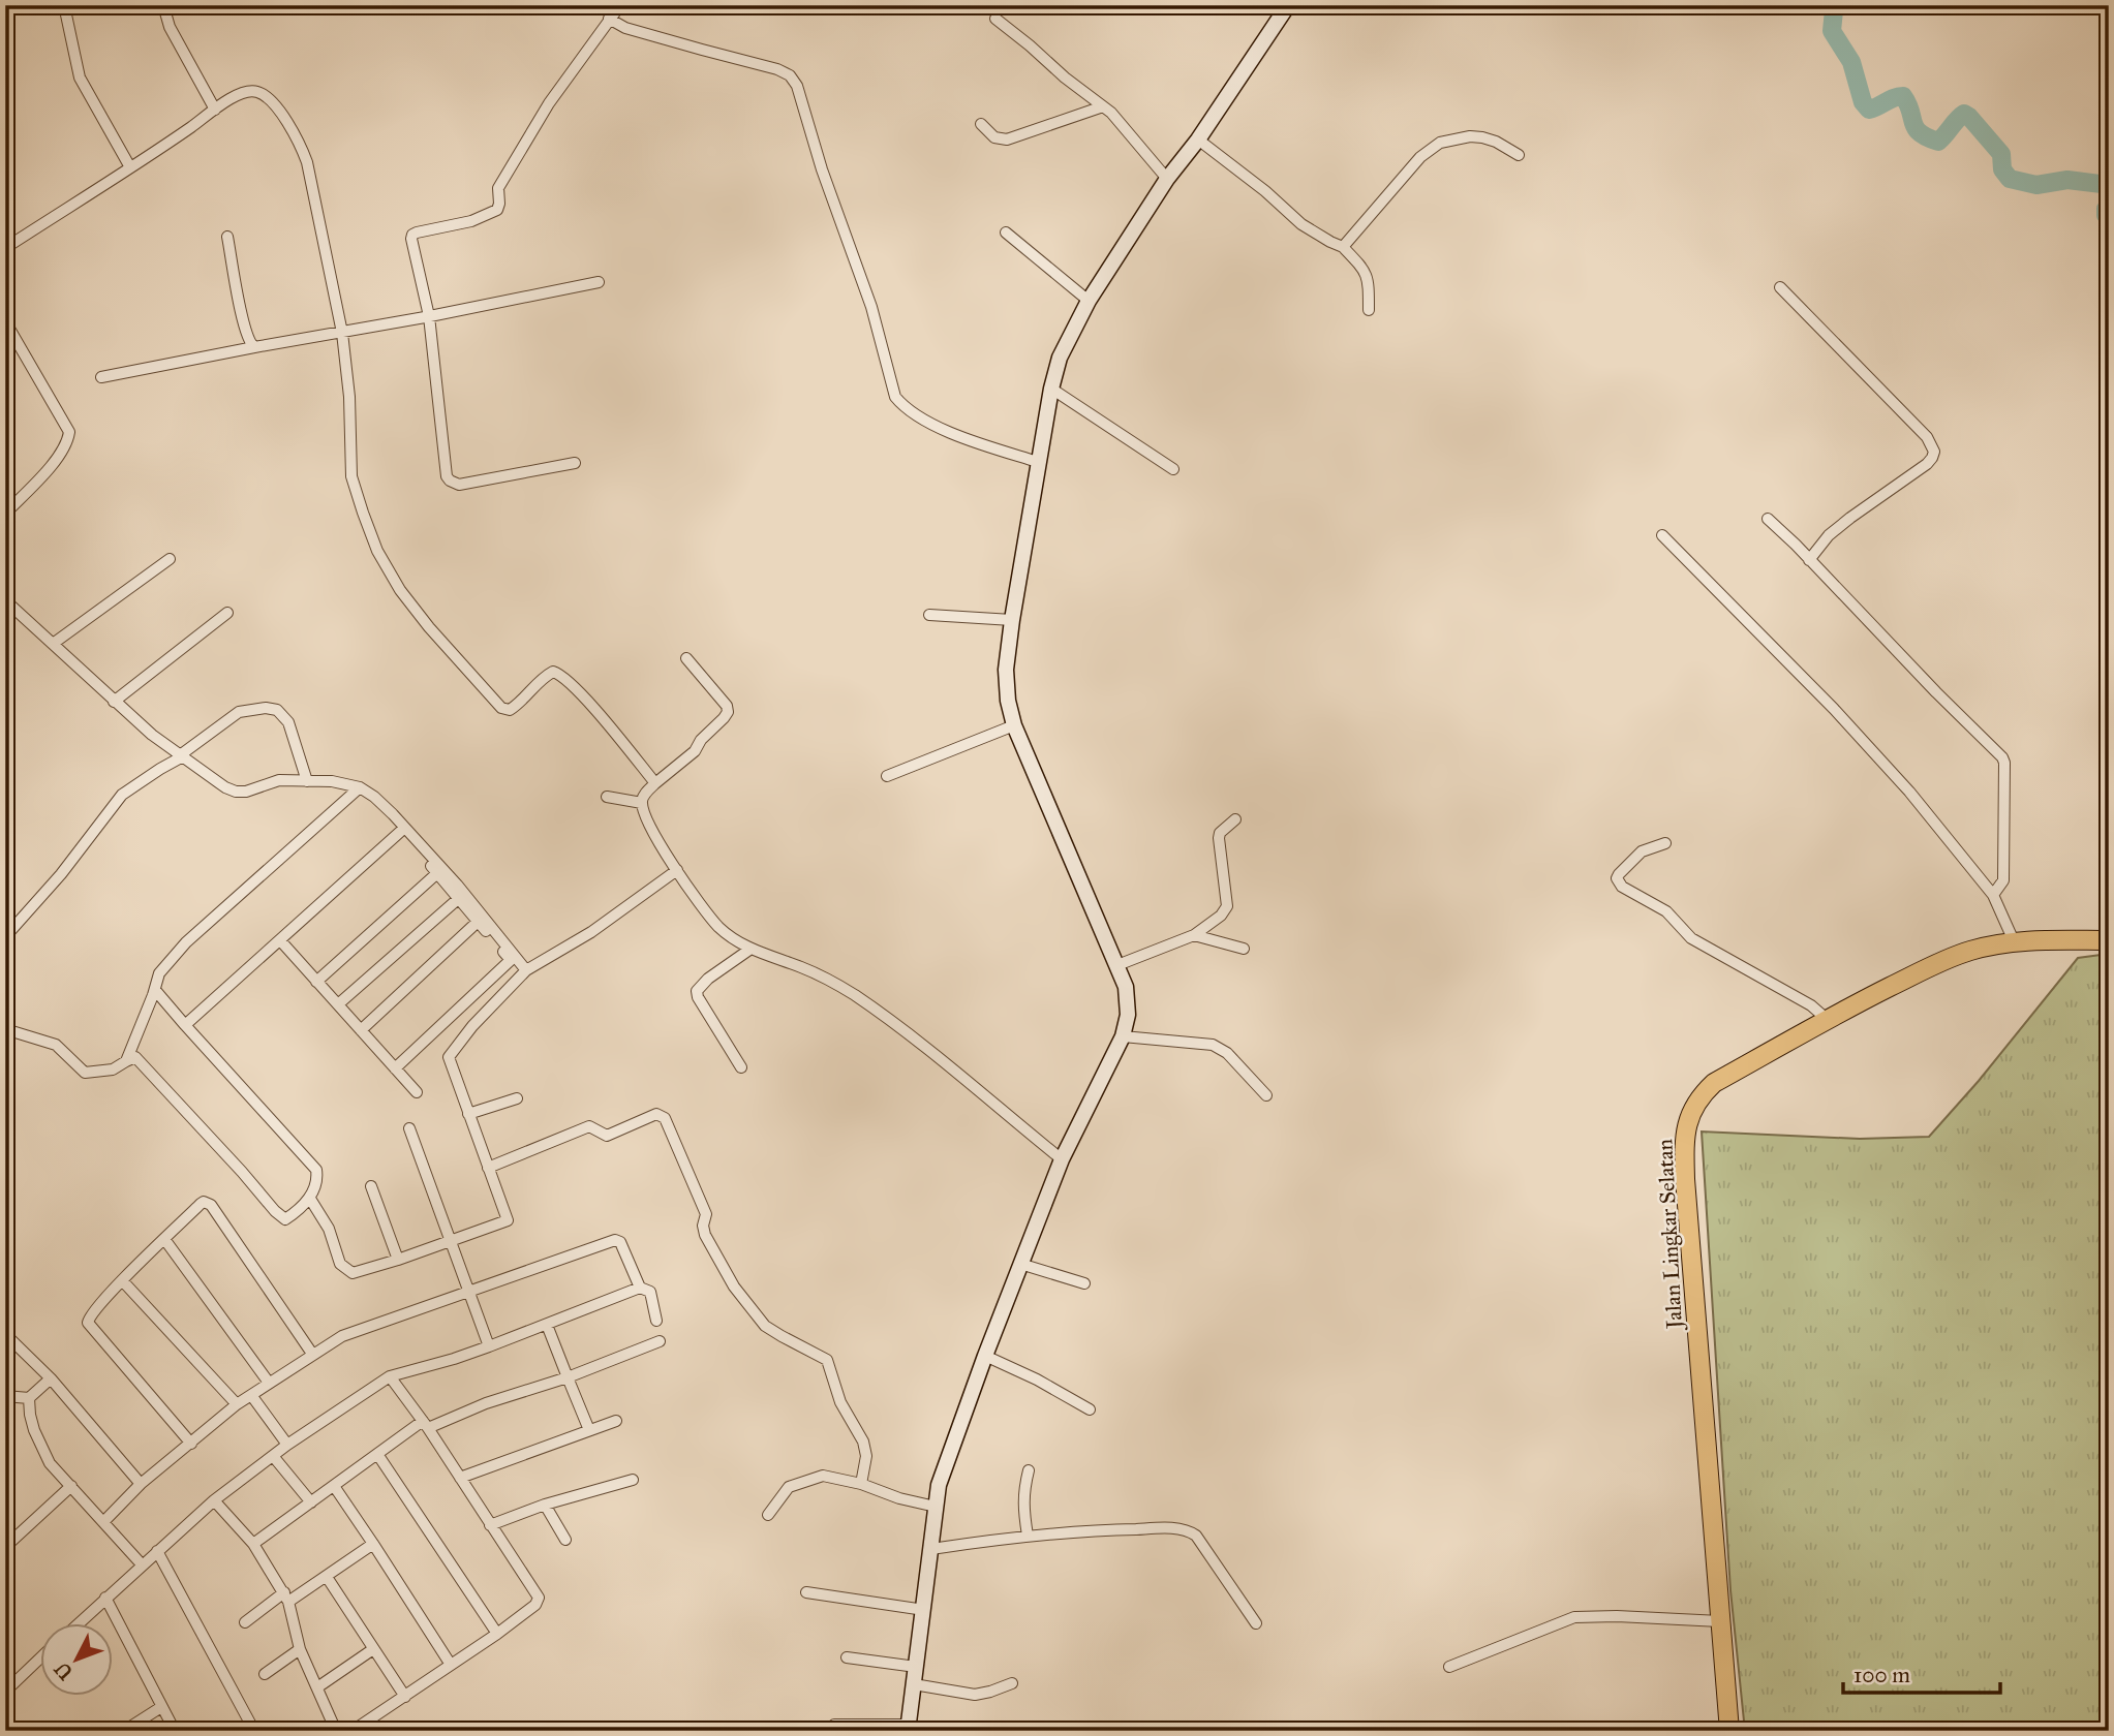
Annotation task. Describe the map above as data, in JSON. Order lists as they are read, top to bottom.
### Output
{
  "streets": {
    "highway": ["Jalan Lingkar Selatan"]
  },
  "scale_bar": "100 m",
  "north": "bottom left"
}
